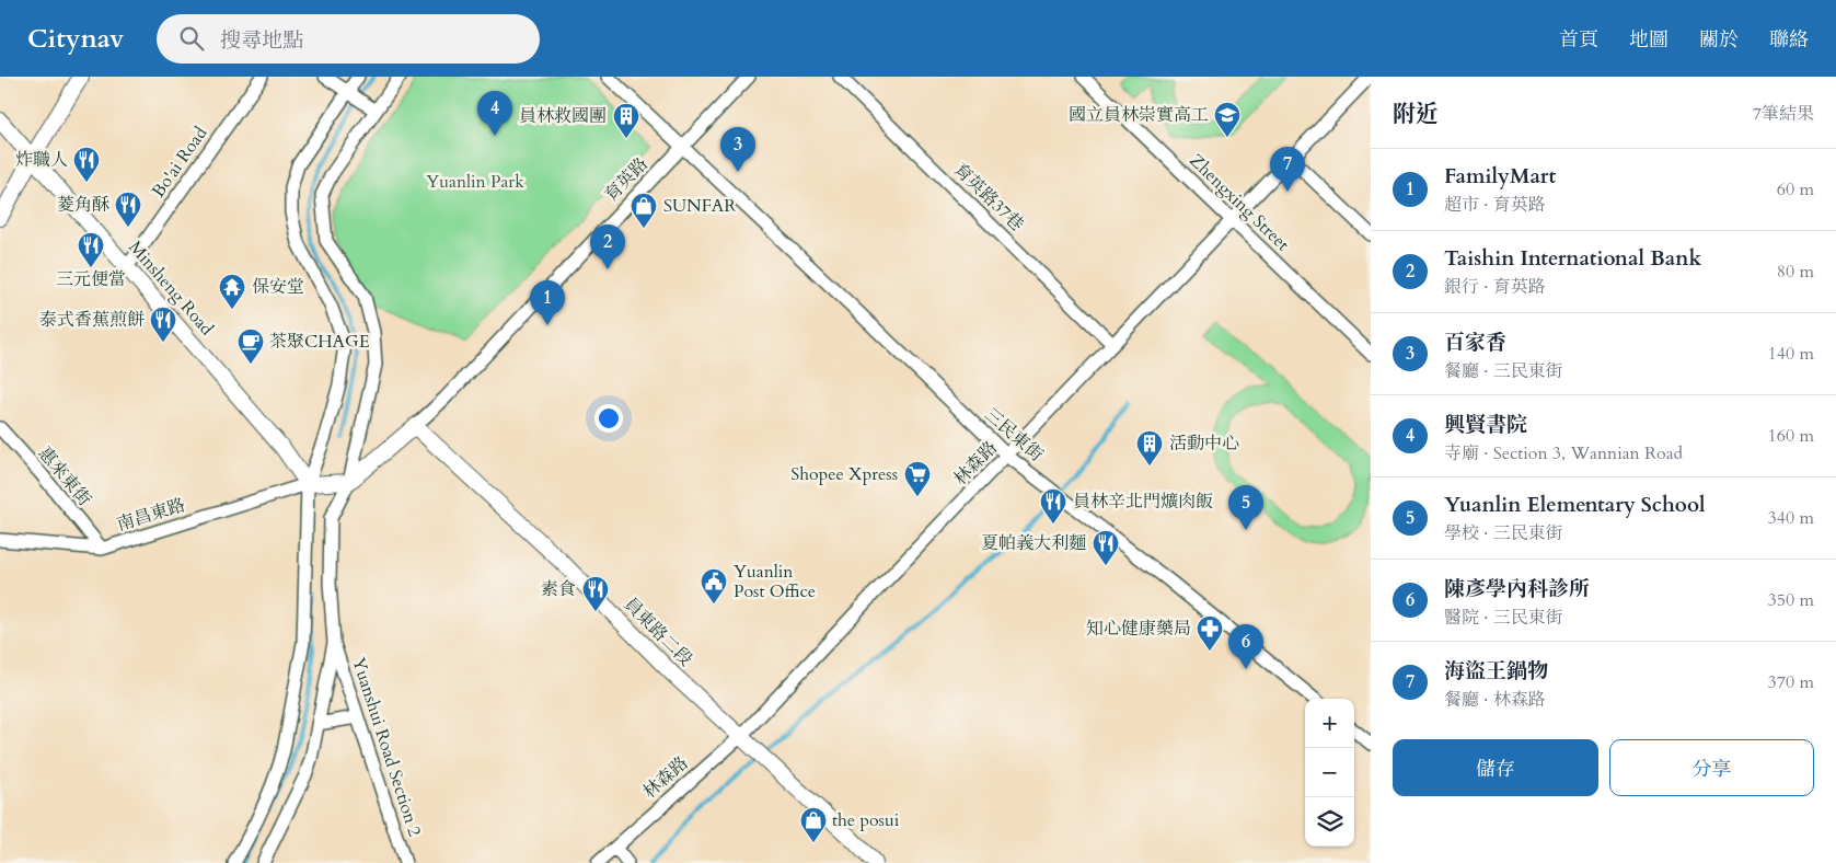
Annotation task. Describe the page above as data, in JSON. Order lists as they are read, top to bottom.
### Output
{
  "streets": {
    "street": [
      "Bo'ai Road",
      "育英路",
      "育英路37巷",
      "Zhengxing Street",
      "Minsheng Road",
      "三民東街",
      "林森路",
      "惠來東街",
      "南昌東路",
      "員東路二段",
      "Yuanshui Road Section 2"
    ]
  },
  "crossings": [
    ["Bo'ai Road", "Minsheng Road"],
    ["育英路", "三民東街"],
    ["育英路", "員東路二段"],
    ["育英路37巷", "林森路"],
    ["Zhengxing Street", "林森路"],
    ["Minsheng Road", "南昌東路"],
    ["三民東街", "林森路"],
    ["林森路", "員東路二段"],
    ["惠來東街", "南昌東路"]
  ],
  "parks": ["Yuanlin Park"],
  "places": {
    "school or university": ["國立員林崇實高工"],
    "building": ["員林救國團", "活動中心"],
    "restaurant": [
      "炸職人",
      "菱角酥",
      "三元便當",
      "泰式香蕉煎餅",
      "員林辛北門爌肉飯",
      "夏帕義大利麵",
      "素食"
    ],
    "shop": ["SUNFAR", "the posui"],
    "temple": ["保安堂"],
    "cafe": ["茶聚CHAGE"],
    "supermarket": ["Shopee Xpress"],
    "public building": ["Yuanlin Post Office"],
    "pharmacy": ["知心健康藥局"]
  },
  "page": {
    "header": "Citynav",
    "search": "搜尋地點",
    "nav": [
      "首頁",
      "地圖",
      "關於",
      "聯絡"
    ],
    "heading": ["附近", "7筆結果"],
    "pins": [
      "4",
      "3",
      "7",
      "2",
      "1",
      "5",
      "6"
    ],
    "list": [
      {
        "mark": "1",
        "name": "FamilyMart",
        "note": "超市 · 育英路",
        "value": "60 m"
      },
      {
        "mark": "2",
        "name": "Taishin International Bank",
        "note": "銀行 · 育英路",
        "value": "80 m"
      },
      {
        "mark": "3",
        "name": "百家香",
        "note": "餐廳 · 三民東街",
        "value": "140 m"
      },
      {
        "mark": "4",
        "name": "興賢書院",
        "note": "寺廟 · Section 3, Wannian Road",
        "value": "160 m"
      },
      {
        "mark": "5",
        "name": "Yuanlin Elementary School",
        "note": "學校 · 三民東街",
        "value": "340 m"
      },
      {
        "mark": "6",
        "name": "陳彥學內科診所",
        "note": "醫院 · 三民東街",
        "value": "350 m"
      },
      {
        "mark": "7",
        "name": "海盜王鍋物",
        "note": "餐廳 · 林森路",
        "value": "370 m"
      }
    ],
    "map_buttons": ["+", "−"],
    "buttons": ["儲存", "分享"]
  }
}
